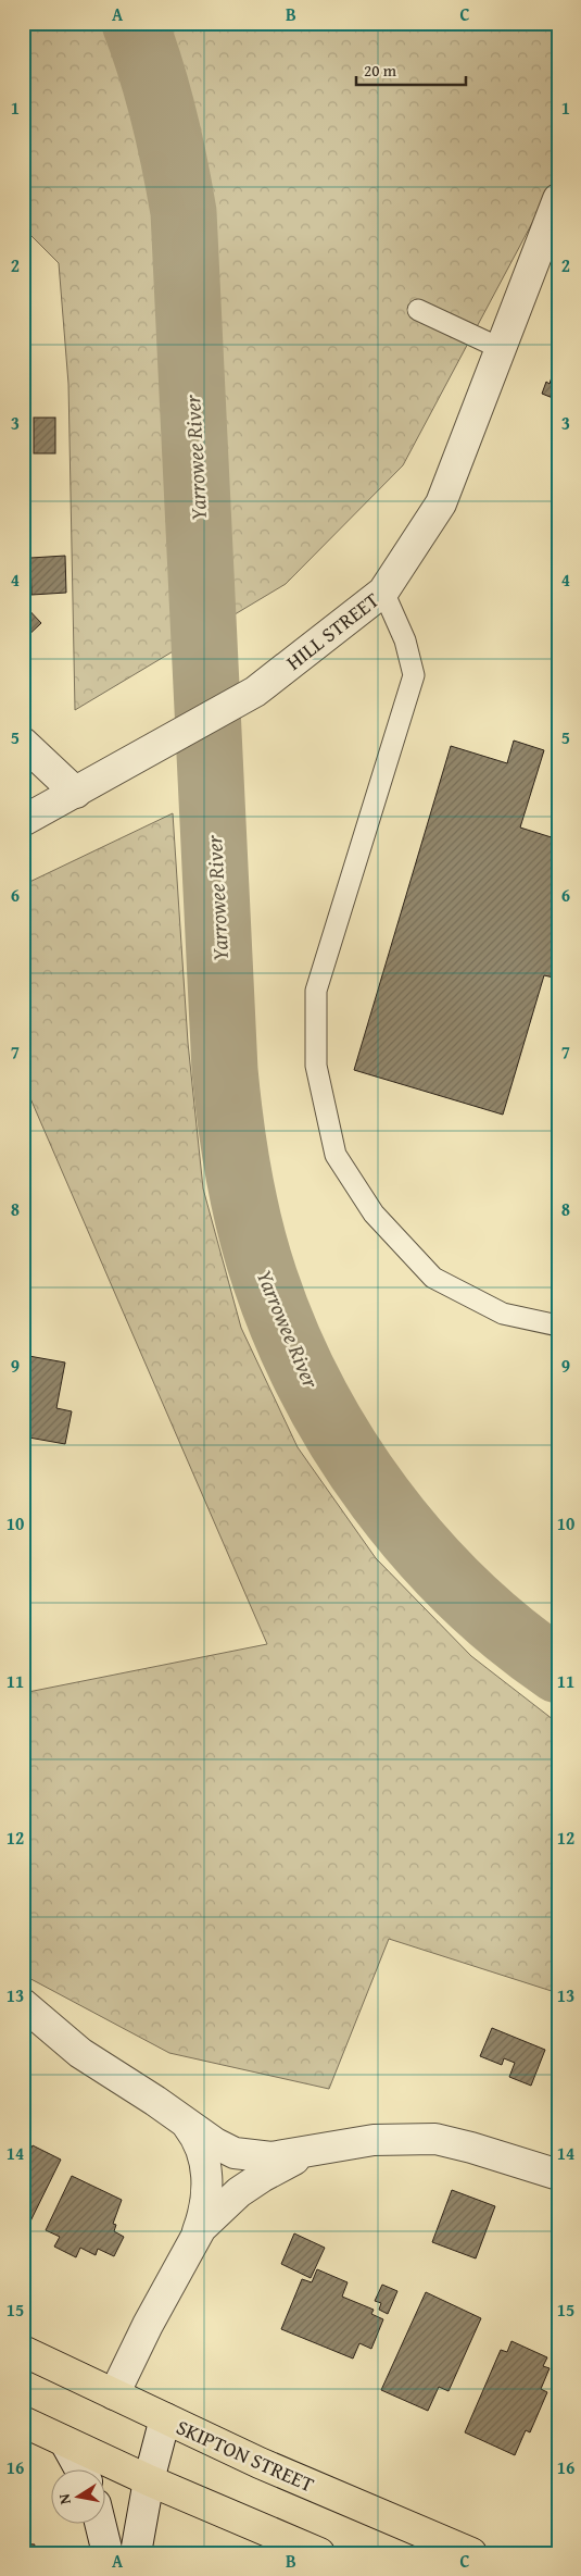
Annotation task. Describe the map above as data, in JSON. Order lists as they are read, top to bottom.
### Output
{
  "streets": {
    "highway": ["SKIPTON STREET"],
    "street": ["HILL STREET"]
  },
  "water": ["Yarrowee River"],
  "scale_bar": "20 m",
  "north": "left",
  "grid": {
    "columns": ["A", "B", "C"],
    "rows": [
      "1",
      "2",
      "3",
      "4",
      "5",
      "6",
      "7",
      "8",
      "9",
      "10",
      "11",
      "12",
      "13",
      "14",
      "15",
      "16"
    ]
  }
}
